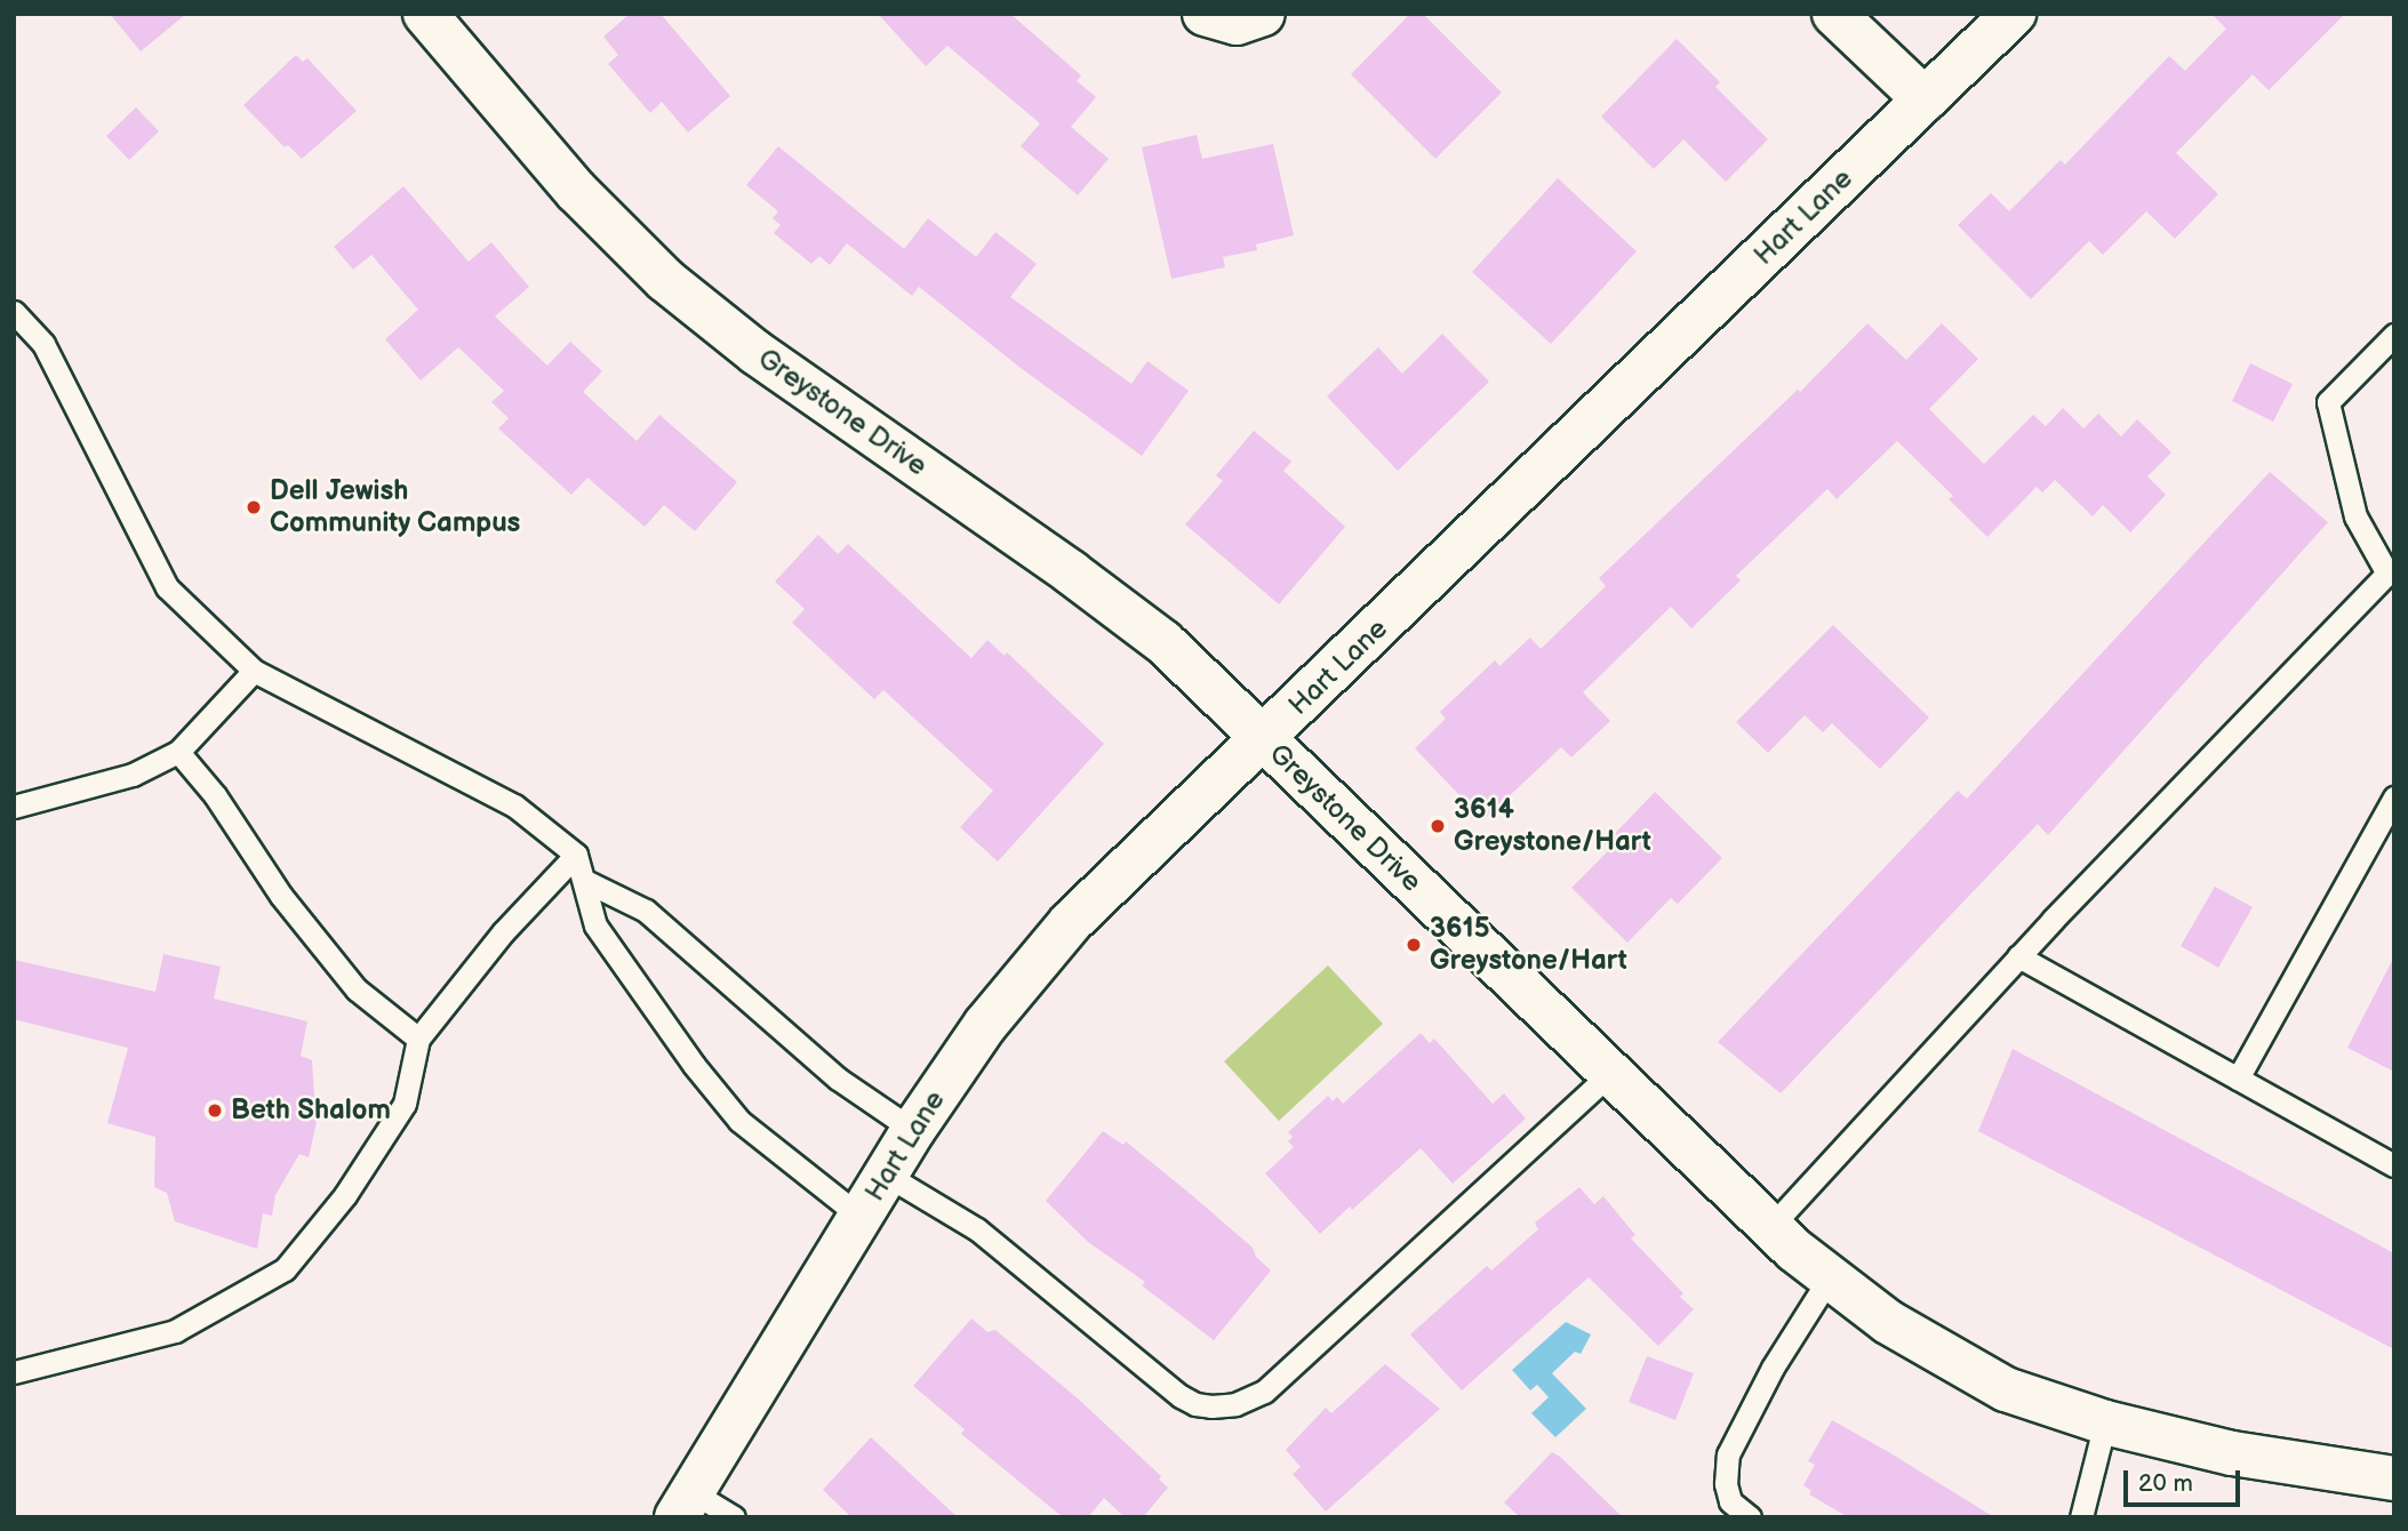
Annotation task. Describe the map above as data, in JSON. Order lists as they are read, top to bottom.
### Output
{
  "streets": {
    "street": ["Hart Lane", "Greystone Drive"]
  },
  "crossings": [
    ["Hart Lane", "Greystone Drive"]
  ],
  "places": [
    "Dell Jewish Community Campus",
    "3614 Greystone/Hart",
    "3615 Greystone/Hart",
    "Beth Shalom"
  ],
  "scale_bar": "20 m"
}
